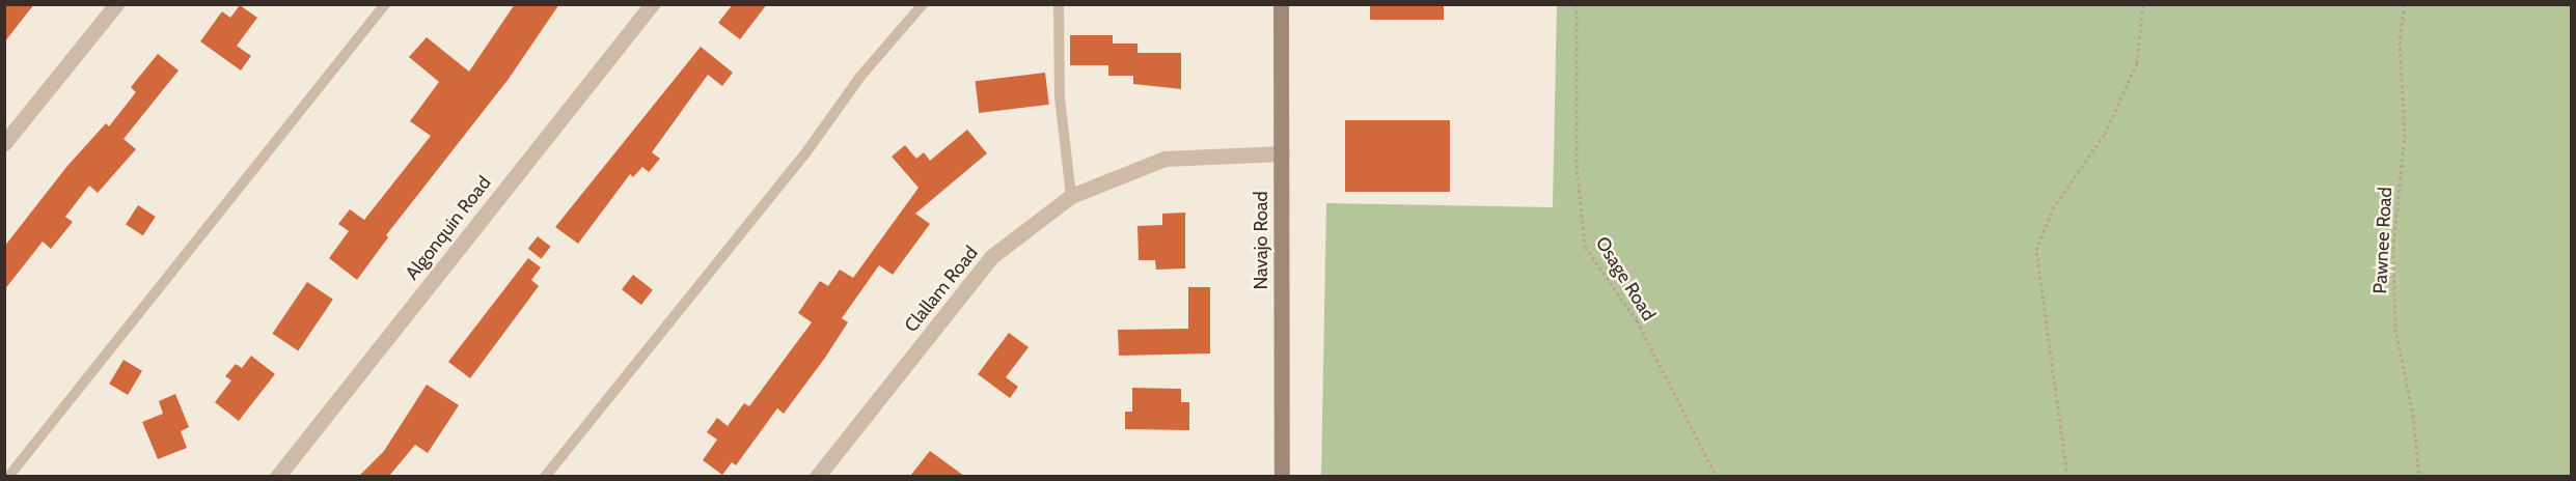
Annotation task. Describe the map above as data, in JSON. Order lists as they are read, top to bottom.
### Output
{
  "streets": {
    "main road": ["Navajo Road"],
    "street": ["Algonquin Road", "Clallam Road"],
    "path": ["Pawnee Road", "Osage Road"]
  },
  "crossings": [
    ["Navajo Road", "Clallam Road"]
  ]
}
